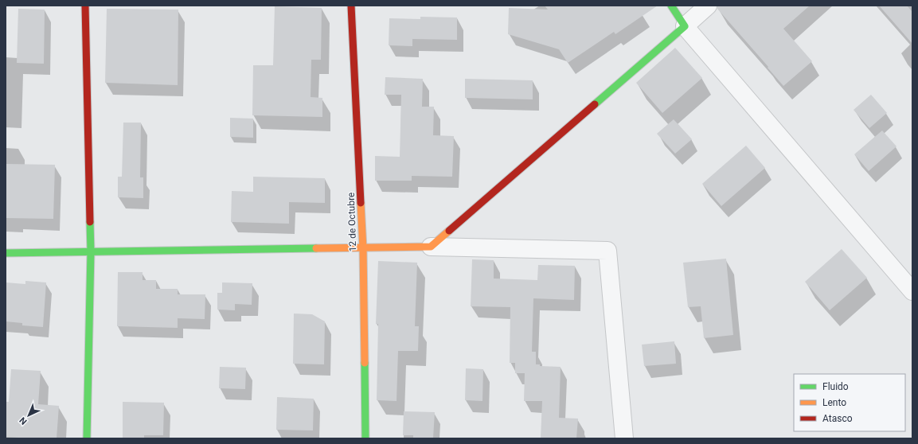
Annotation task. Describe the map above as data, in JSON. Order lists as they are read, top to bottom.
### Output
{
  "streets": {
    "street": ["12 de Octubre"]
  },
  "legend": ["Fluido", "Lento", "Atasco"],
  "north": "bottom left"
}
